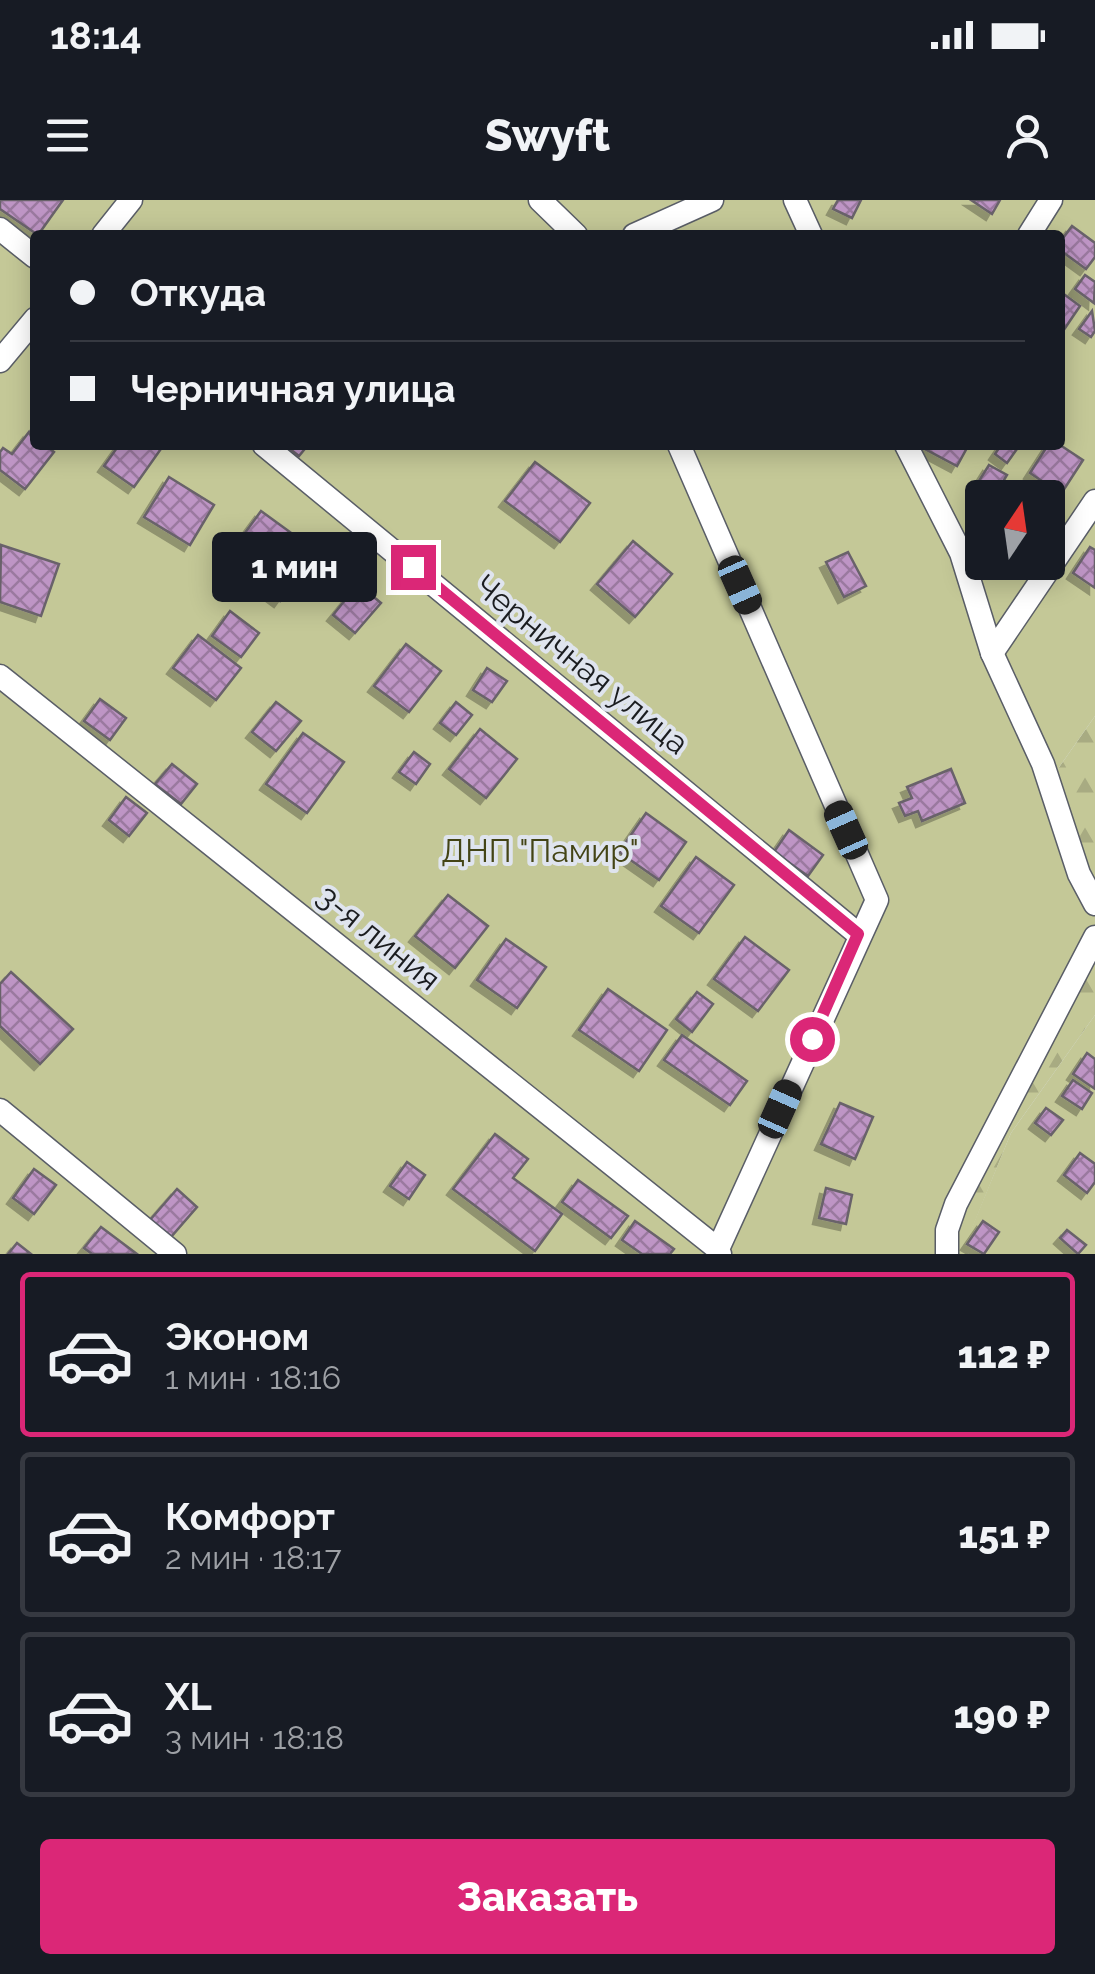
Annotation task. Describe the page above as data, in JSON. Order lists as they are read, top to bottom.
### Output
{
  "streets": {
    "street": ["Черничная улица", "3-я линия"]
  },
  "parks": ["ДНП \"Памир\""],
  "north": "top",
  "page": {
    "status": "18:14",
    "header": "Swyft",
    "banner": ["Откуда", "Черничная улица"],
    "bubble": "1 мин",
    "list": [
      {
        "name": "Эконом",
        "note": "1 мин · 18:16",
        "value": "112 ₽"
      },
      {
        "name": "Комфорт",
        "note": "2 мин · 18:17",
        "value": "151 ₽"
      },
      {
        "name": "XL",
        "note": "3 мин · 18:18",
        "value": "190 ₽"
      }
    ],
    "buttons": "Заказать"
  }
}
